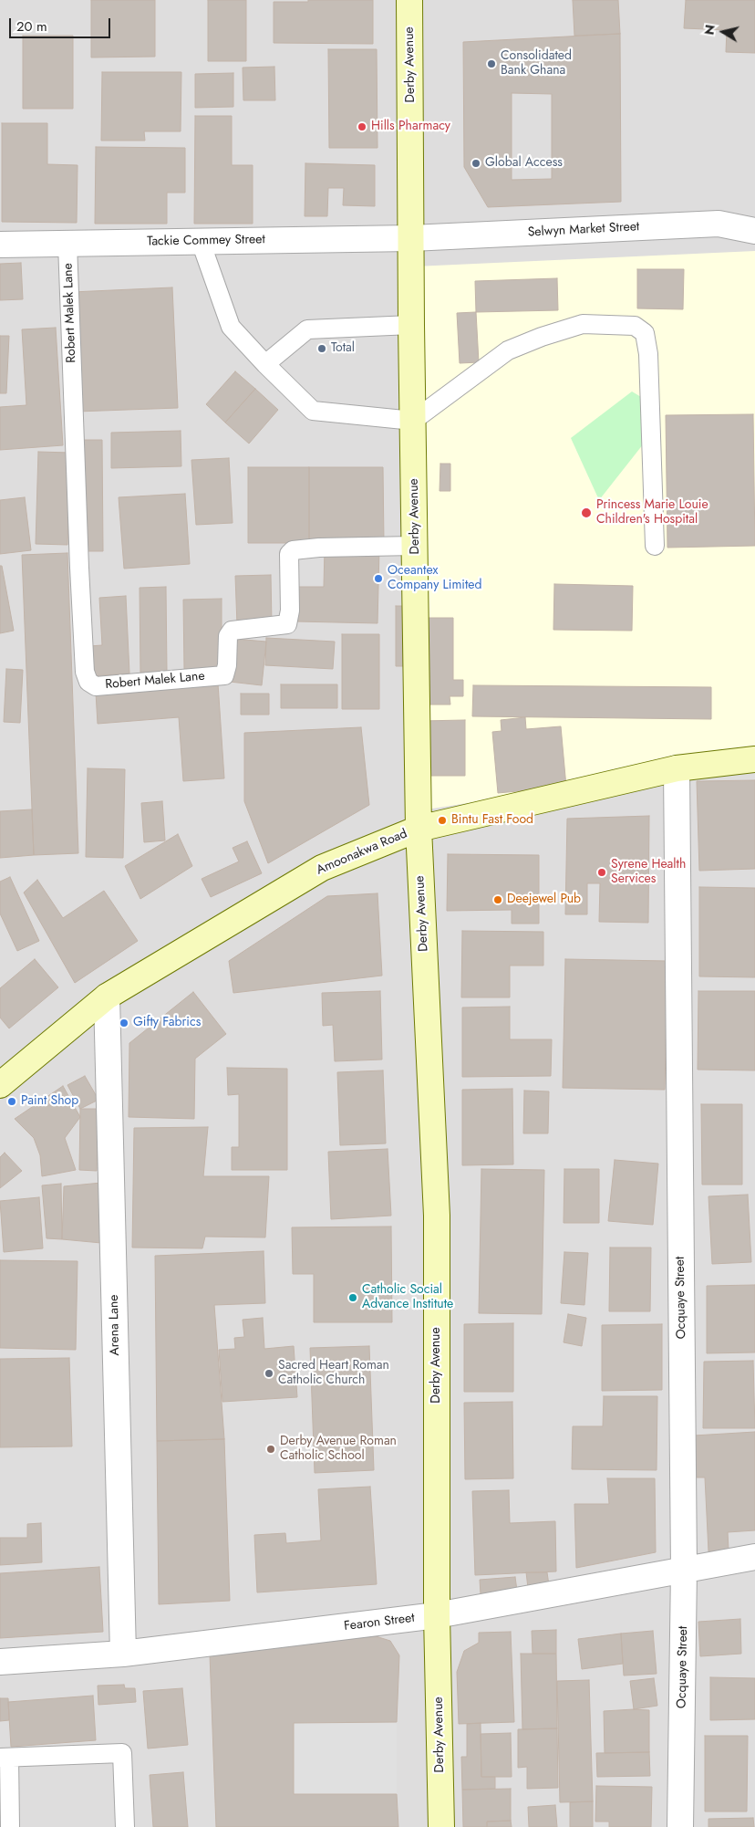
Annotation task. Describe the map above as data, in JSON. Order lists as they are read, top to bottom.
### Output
{
  "streets": {
    "street": [
      "Derby Avenue",
      "Selwyn Market Street",
      "Tackie Commey Street",
      "Amoonakwa Road",
      "Ocquaye Street",
      "Arena Lane",
      "Fearon Street"
    ],
    "lane": ["Robert Malek Lane"]
  },
  "crossings": [
    ["Derby Avenue", "Selwyn Market Street"],
    ["Derby Avenue", "Tackie Commey Street"],
    ["Derby Avenue", "Robert Malek Lane"],
    ["Derby Avenue", "Amoonakwa Road"],
    ["Derby Avenue", "Fearon Street"],
    ["Selwyn Market Street", "Tackie Commey Street"],
    ["Tackie Commey Street", "Robert Malek Lane"],
    ["Amoonakwa Road", "Ocquaye Street"],
    ["Amoonakwa Road", "Arena Lane"],
    ["Ocquaye Street", "Fearon Street"],
    ["Arena Lane", "Fearon Street"]
  ],
  "places": [
    "Consolidated Bank Ghana",
    "Hills Pharmacy",
    "Global Access",
    "Total",
    "Princess Marie Louie Children's Hospital",
    "Oceantex Company Limited",
    "Bintu Fast Food",
    "Syrene Health Services",
    "Deejewel Pub",
    "Gifty Fabrics",
    "Paint Shop",
    "Catholic Social Advance Institute",
    "Sacred Heart Roman Catholic Church",
    "Derby Avenue Roman Catholic School"
  ],
  "scale_bar": "20 m",
  "north": "left"
}
